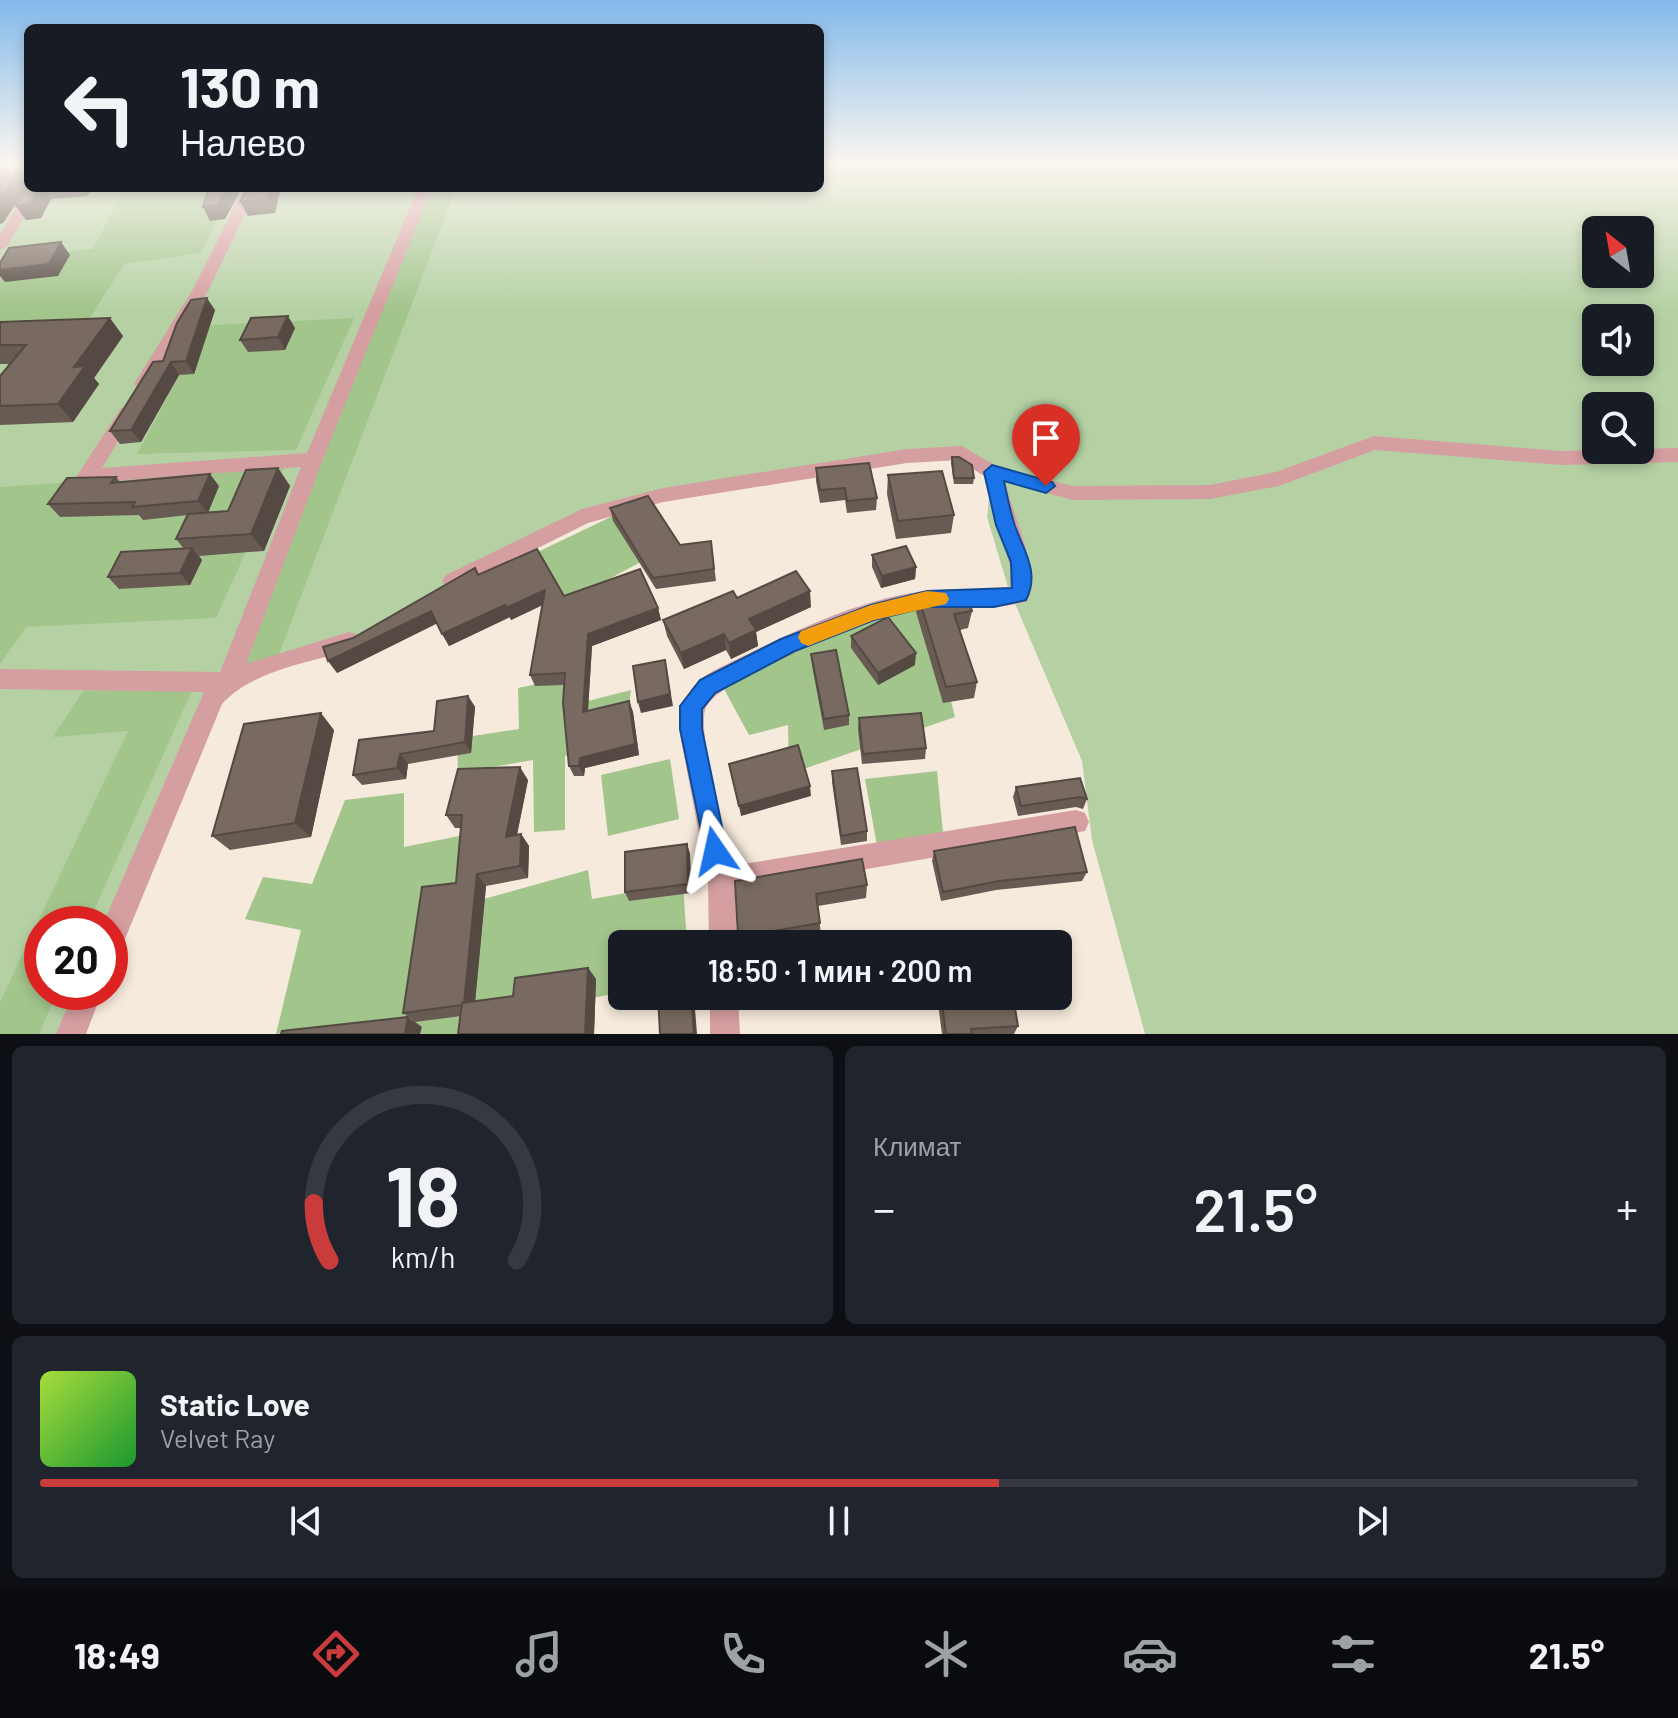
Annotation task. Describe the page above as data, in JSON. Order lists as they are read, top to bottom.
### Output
{
  "north": "top left",
  "page": {
    "turn": ["130 m", "Налево"],
    "limit": "20",
    "trip": "18:50 · 1 мин · 200 m",
    "tile": "Климат",
    "heat": ["−", "21.5°", "+"],
    "song": ["Static Love", "Velvet Ray"],
    "tabs": ["18:49", "21.5°"],
    "gauge": ["18", "km/h"]
  }
}
